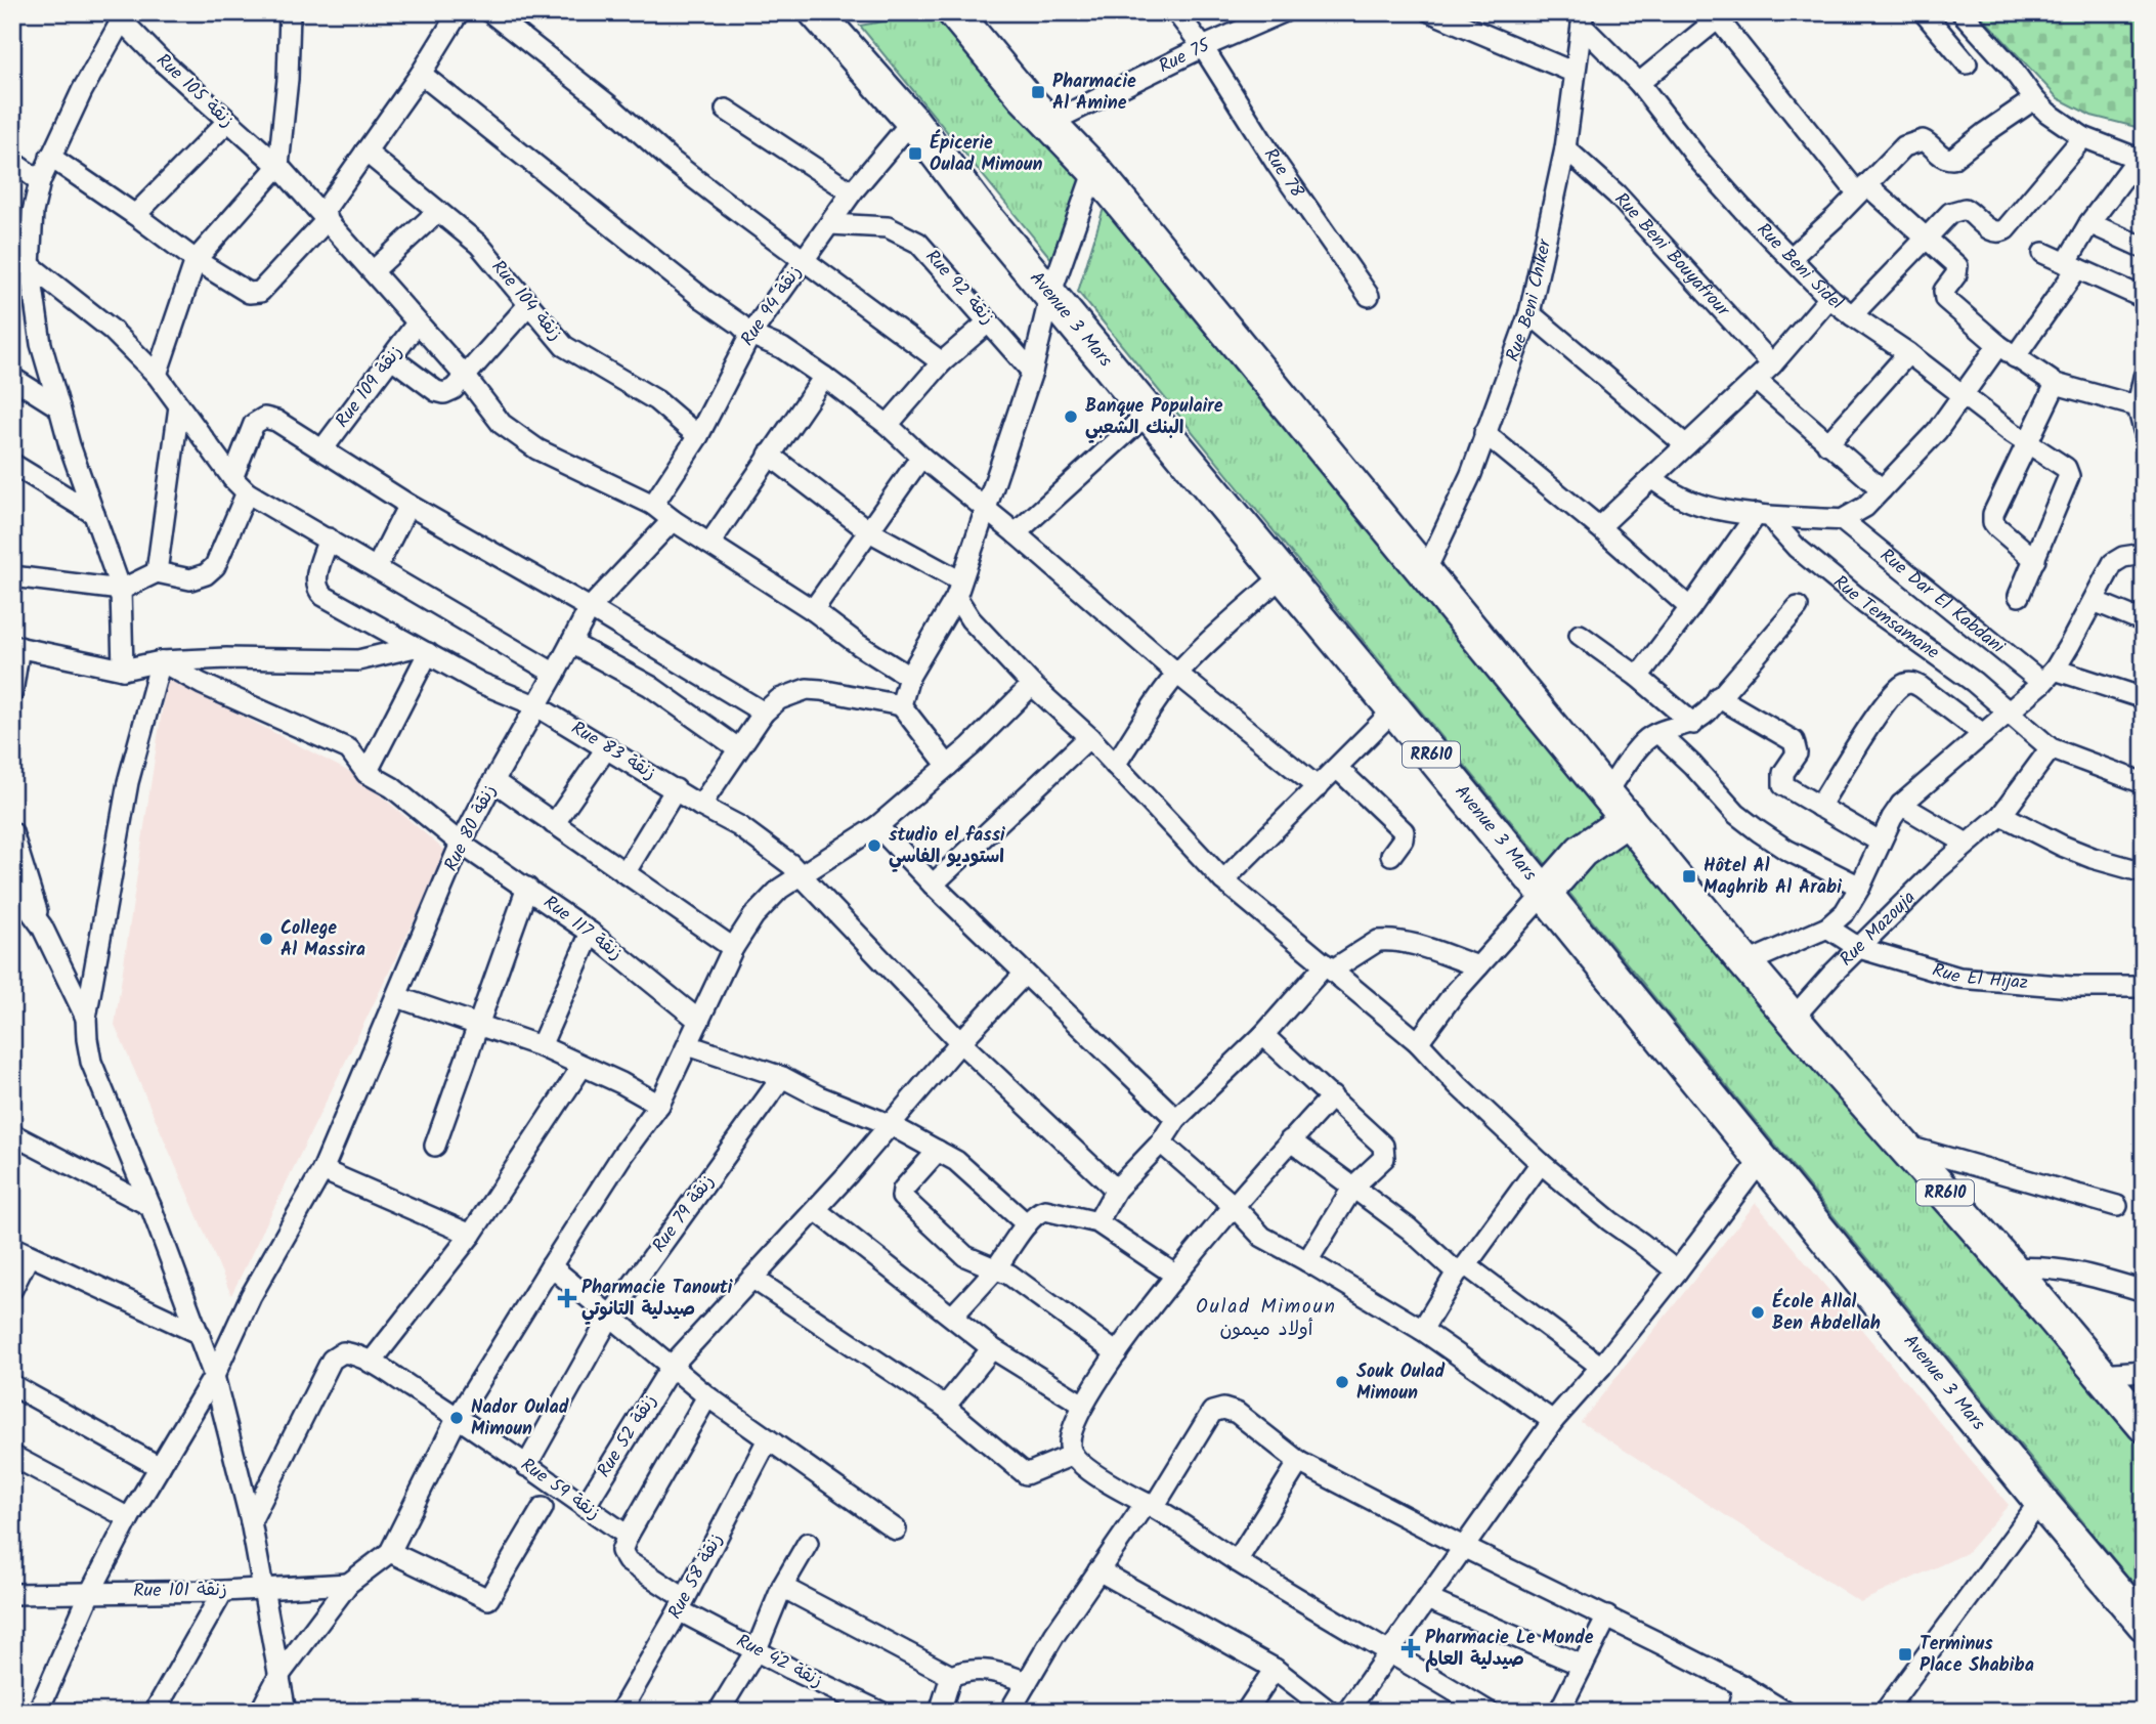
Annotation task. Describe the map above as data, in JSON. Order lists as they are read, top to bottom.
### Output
{
  "streets": {
    "main road": ["Avenue 3 Mars", "RR610"],
    "street": [
      "Rue 75",
      "Rue 105 زنقة",
      "Rue 78",
      "Rue Beni Bouyafrour",
      "Rue Beni Sidel",
      "Rue 92 زنقة",
      "Rue Beni Chiker",
      "Rue 104 زنقة",
      "Rue 94 زنقة",
      "Rue 109 زنقة",
      "Rue Dar El Kabdani",
      "Rue Temsamane",
      "Rue 83 زنقة",
      "Rue 80 زنقة",
      "Rue 117 زنقة",
      "Rue Mazouja",
      "Rue El Hijaz",
      "Rue 79 زنقة",
      "Rue 52 زنقة",
      "Rue 59 زنقة",
      "Rue 58 زنقة",
      "Rue 101 زنقة",
      "Rue 42 زنقة"
    ]
  },
  "crossings": [
    ["Rue 75", "Rue 78"],
    ["Rue 75", "RR610"],
    ["Rue 105 زنقة", "Rue 94 زنقة"],
    ["Rue 105 زنقة", "Rue 109 زنقة"],
    ["Rue 105 زنقة", "Rue 80 زنقة"],
    ["Rue Beni Bouyafrour", "Rue Beni Chiker"],
    ["Rue Beni Sidel", "Rue Beni Chiker"],
    ["Rue 92 زنقة", "Rue 94 زنقة"],
    ["Rue Beni Chiker", "RR610"],
    ["Rue 104 زنقة", "Rue 94 زنقة"],
    ["Rue 94 زنقة", "Avenue 3 Mars"],
    ["Rue Temsamane", "Rue Mazouja"],
    ["Rue 83 زنقة", "Rue 80 زنقة"],
    ["Rue 83 زنقة", "Rue 52 زنقة"],
    ["RR610", "Rue Mazouja"],
    ["Rue 80 زنقة", "Rue 117 زنقة"],
    ["Rue 80 زنقة", "Rue 101 زنقة"],
    ["Rue Mazouja", "Rue El Hijaz"],
    ["Rue 79 زنقة", "Rue 59 زنقة"],
    ["Rue 52 زنقة", "Rue 59 زنقة"],
    ["Rue 59 زنقة", "Rue 42 زنقة"],
    ["Rue 58 زنقة", "Rue 42 زنقة"]
  ],
  "districts": ["Oulad Mimoun أولاد ميمون"],
  "places": {
    "transit": [
      "Pharmacie Al Amine",
      "Épicerie Oulad Mimoun",
      "Hôtel Al Maghrib Al Arabi",
      "Terminus Place Shabiba"
    ],
    "other": [
      "Banque Populaire البنك الشعبي",
      "studio el fassi استوديو الفاسي",
      "College Al Massira",
      "École Allal Ben Abdellah",
      "Souk Oulad Mimoun",
      "Nador Oulad Mimoun"
    ],
    "health": ["Pharmacie Tanouti صيدلية التانوتي", "Pharmacie Le Monde صيدلية العالم"]
  }
}
